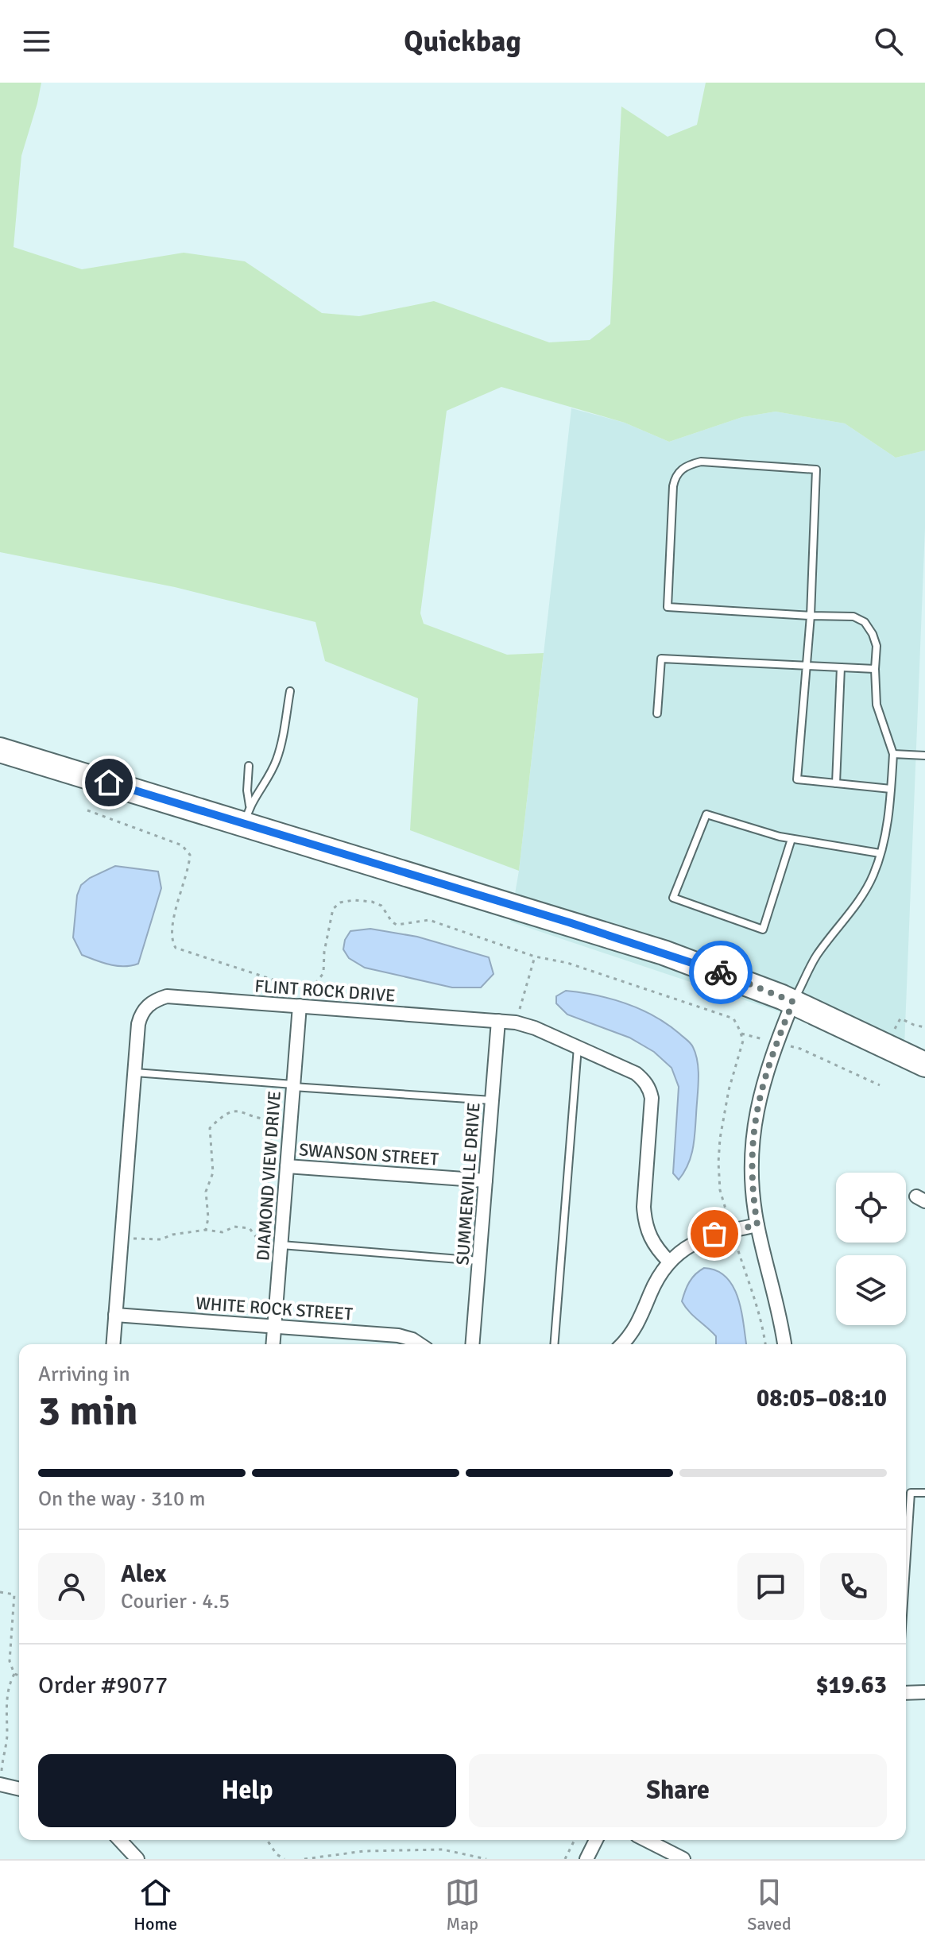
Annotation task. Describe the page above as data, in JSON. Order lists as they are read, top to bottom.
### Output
{
  "streets": {
    "street": [
      "FLINT ROCK DRIVE",
      "SWANSON STREET",
      "DIAMOND VIEW DRIVE",
      "SUMMERVILLE DRIVE",
      "WHITE ROCK STREET"
    ]
  },
  "crossings": [
    ["FLINT ROCK DRIVE", "DIAMOND VIEW DRIVE"],
    ["FLINT ROCK DRIVE", "SUMMERVILLE DRIVE"],
    ["FLINT ROCK DRIVE", "WHITE ROCK STREET"],
    ["SWANSON STREET", "DIAMOND VIEW DRIVE"],
    ["SWANSON STREET", "SUMMERVILLE DRIVE"],
    ["DIAMOND VIEW DRIVE", "WHITE ROCK STREET"]
  ],
  "page": {
    "header": "Quickbag",
    "heading": ["3 min", "Arriving in", "08:05–08:10"],
    "panel": [
      "Alex",
      "Courier · 4.5",
      "Order #9077",
      "$19.63"
    ],
    "bar": "On the way · 310 m",
    "buttons": ["Help", "Share"],
    "tabs": ["Home", "Map", "Saved"]
  }
}
